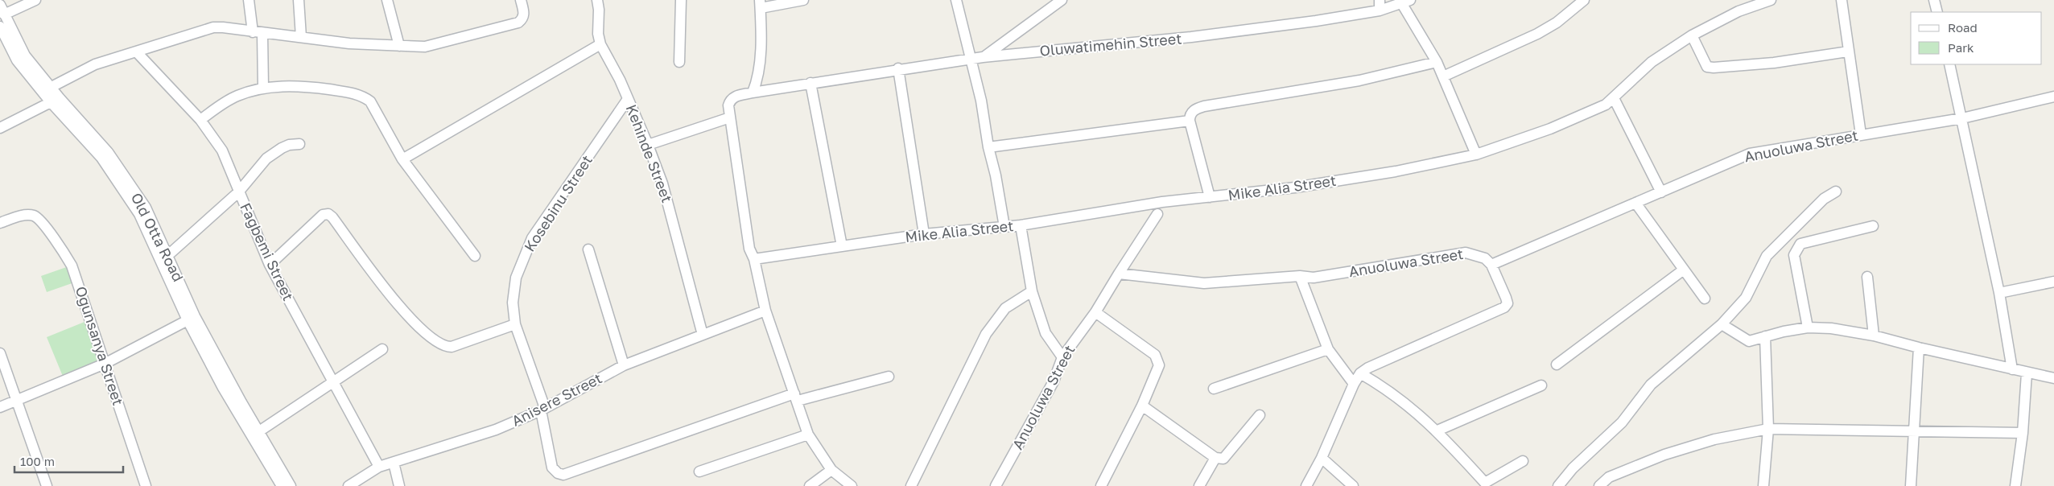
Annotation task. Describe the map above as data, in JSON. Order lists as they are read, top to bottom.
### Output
{
  "streets": {
    "street": [
      "Oluwatimehin Street",
      "Anuoluwa Street",
      "Kehinde Street",
      "Mike Alia Street",
      "Kosebinu Street",
      "Old Otta Road",
      "Fagbemi Street",
      "Ogunsanya Street",
      "Anisere Street"
    ]
  },
  "crossings": [
    ["Kehinde Street", "Kosebinu Street"],
    ["Kehinde Street", "Anisere Street"],
    ["Kosebinu Street", "Anisere Street"],
    ["Fagbemi Street", "Anisere Street"]
  ],
  "legend": ["Road", "Park"],
  "scale_bar": "100 m"
}
